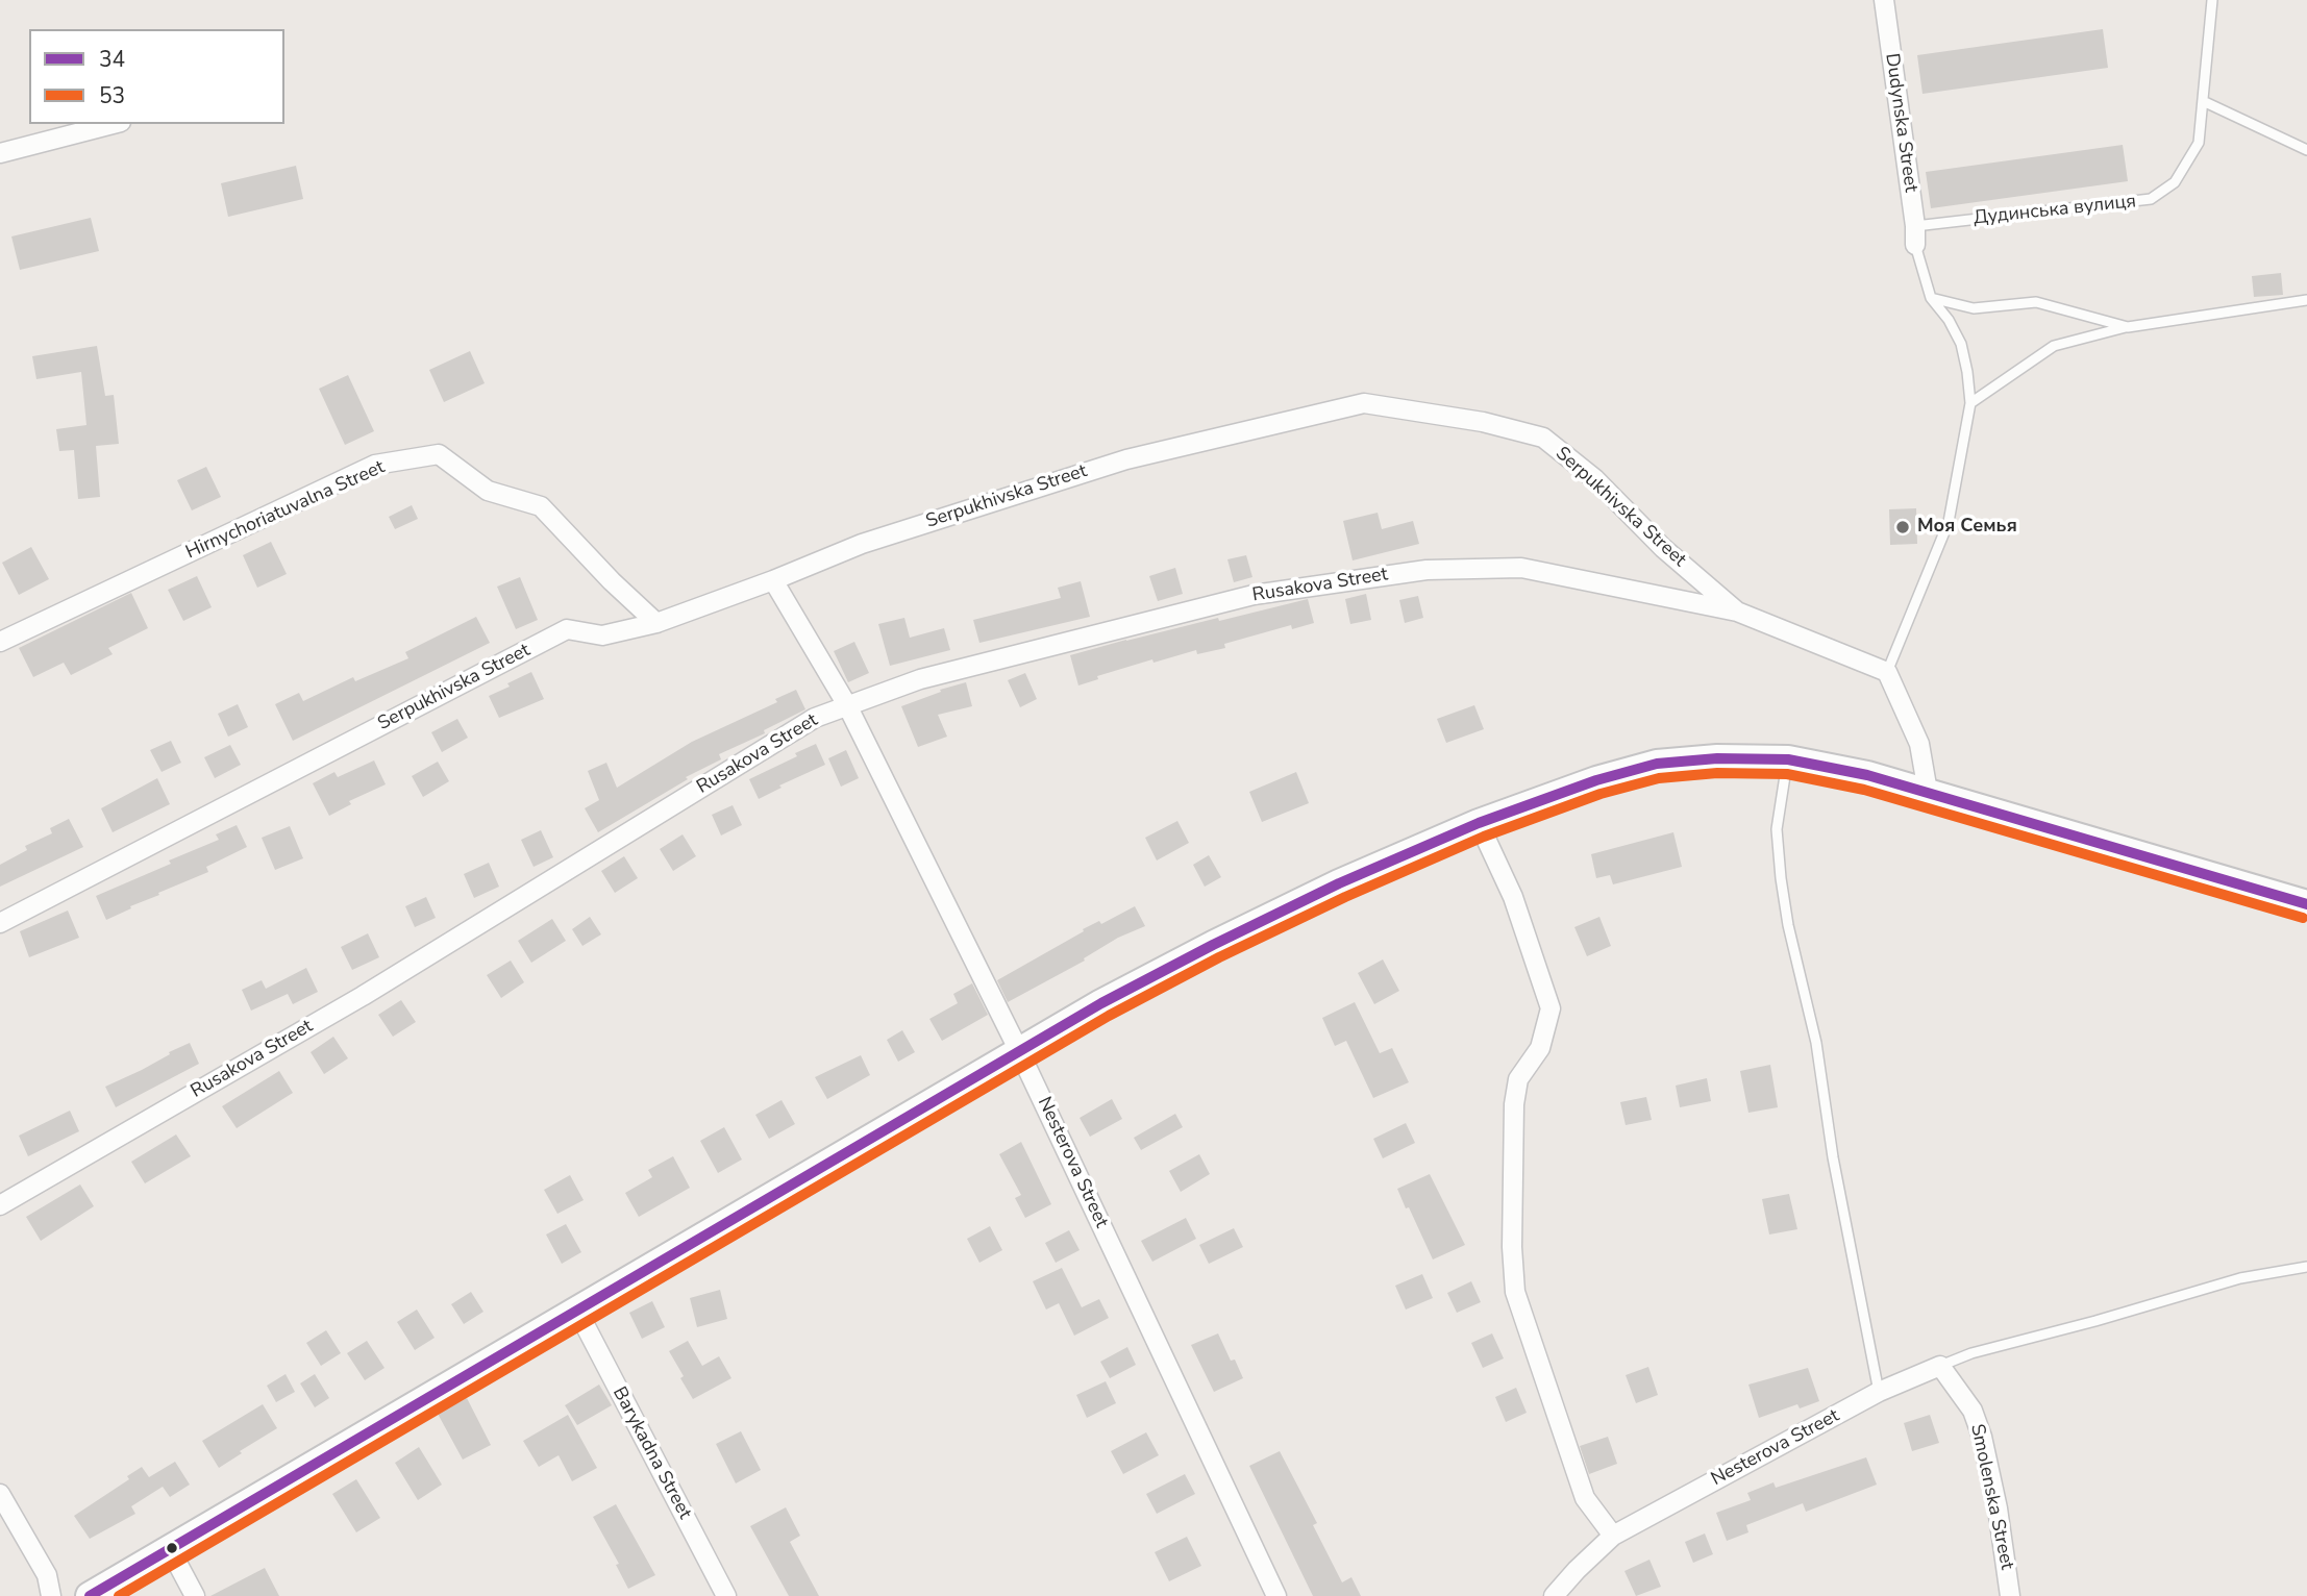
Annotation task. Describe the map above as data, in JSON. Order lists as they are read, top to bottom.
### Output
{
  "streets": {
    "street": [
      "Dudynska Street",
      "Serpukhivska Street",
      "Hirnychoriatuvalna Street",
      "Rusakova Street",
      "Nesterova Street",
      "Barykadna Street",
      "Smolenska Street"
    ],
    "lane": ["Дудинська вулиця"]
  },
  "crossings": [
    ["Dudynska Street", "Дудинська вулиця"],
    ["Serpukhivska Street", "Hirnychoriatuvalna Street"],
    ["Serpukhivska Street", "Rusakova Street"],
    ["Serpukhivska Street", "Nesterova Street"],
    ["Rusakova Street", "Nesterova Street"],
    ["Nesterova Street", "Smolenska Street"]
  ],
  "places": ["Моя Семья"],
  "lines": ["transit line 34", "transit line 53"],
  "legend": ["34", "53"]
}
